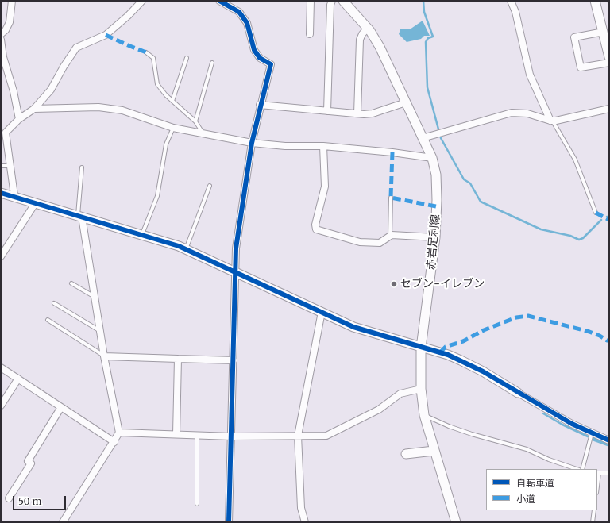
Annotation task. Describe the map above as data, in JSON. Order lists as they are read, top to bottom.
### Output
{
  "streets": {
    "street": ["赤岩足利線"]
  },
  "places": ["セブン-イレブン"],
  "legend": ["自転車道", "小道"],
  "scale_bar": "50 m"
}
